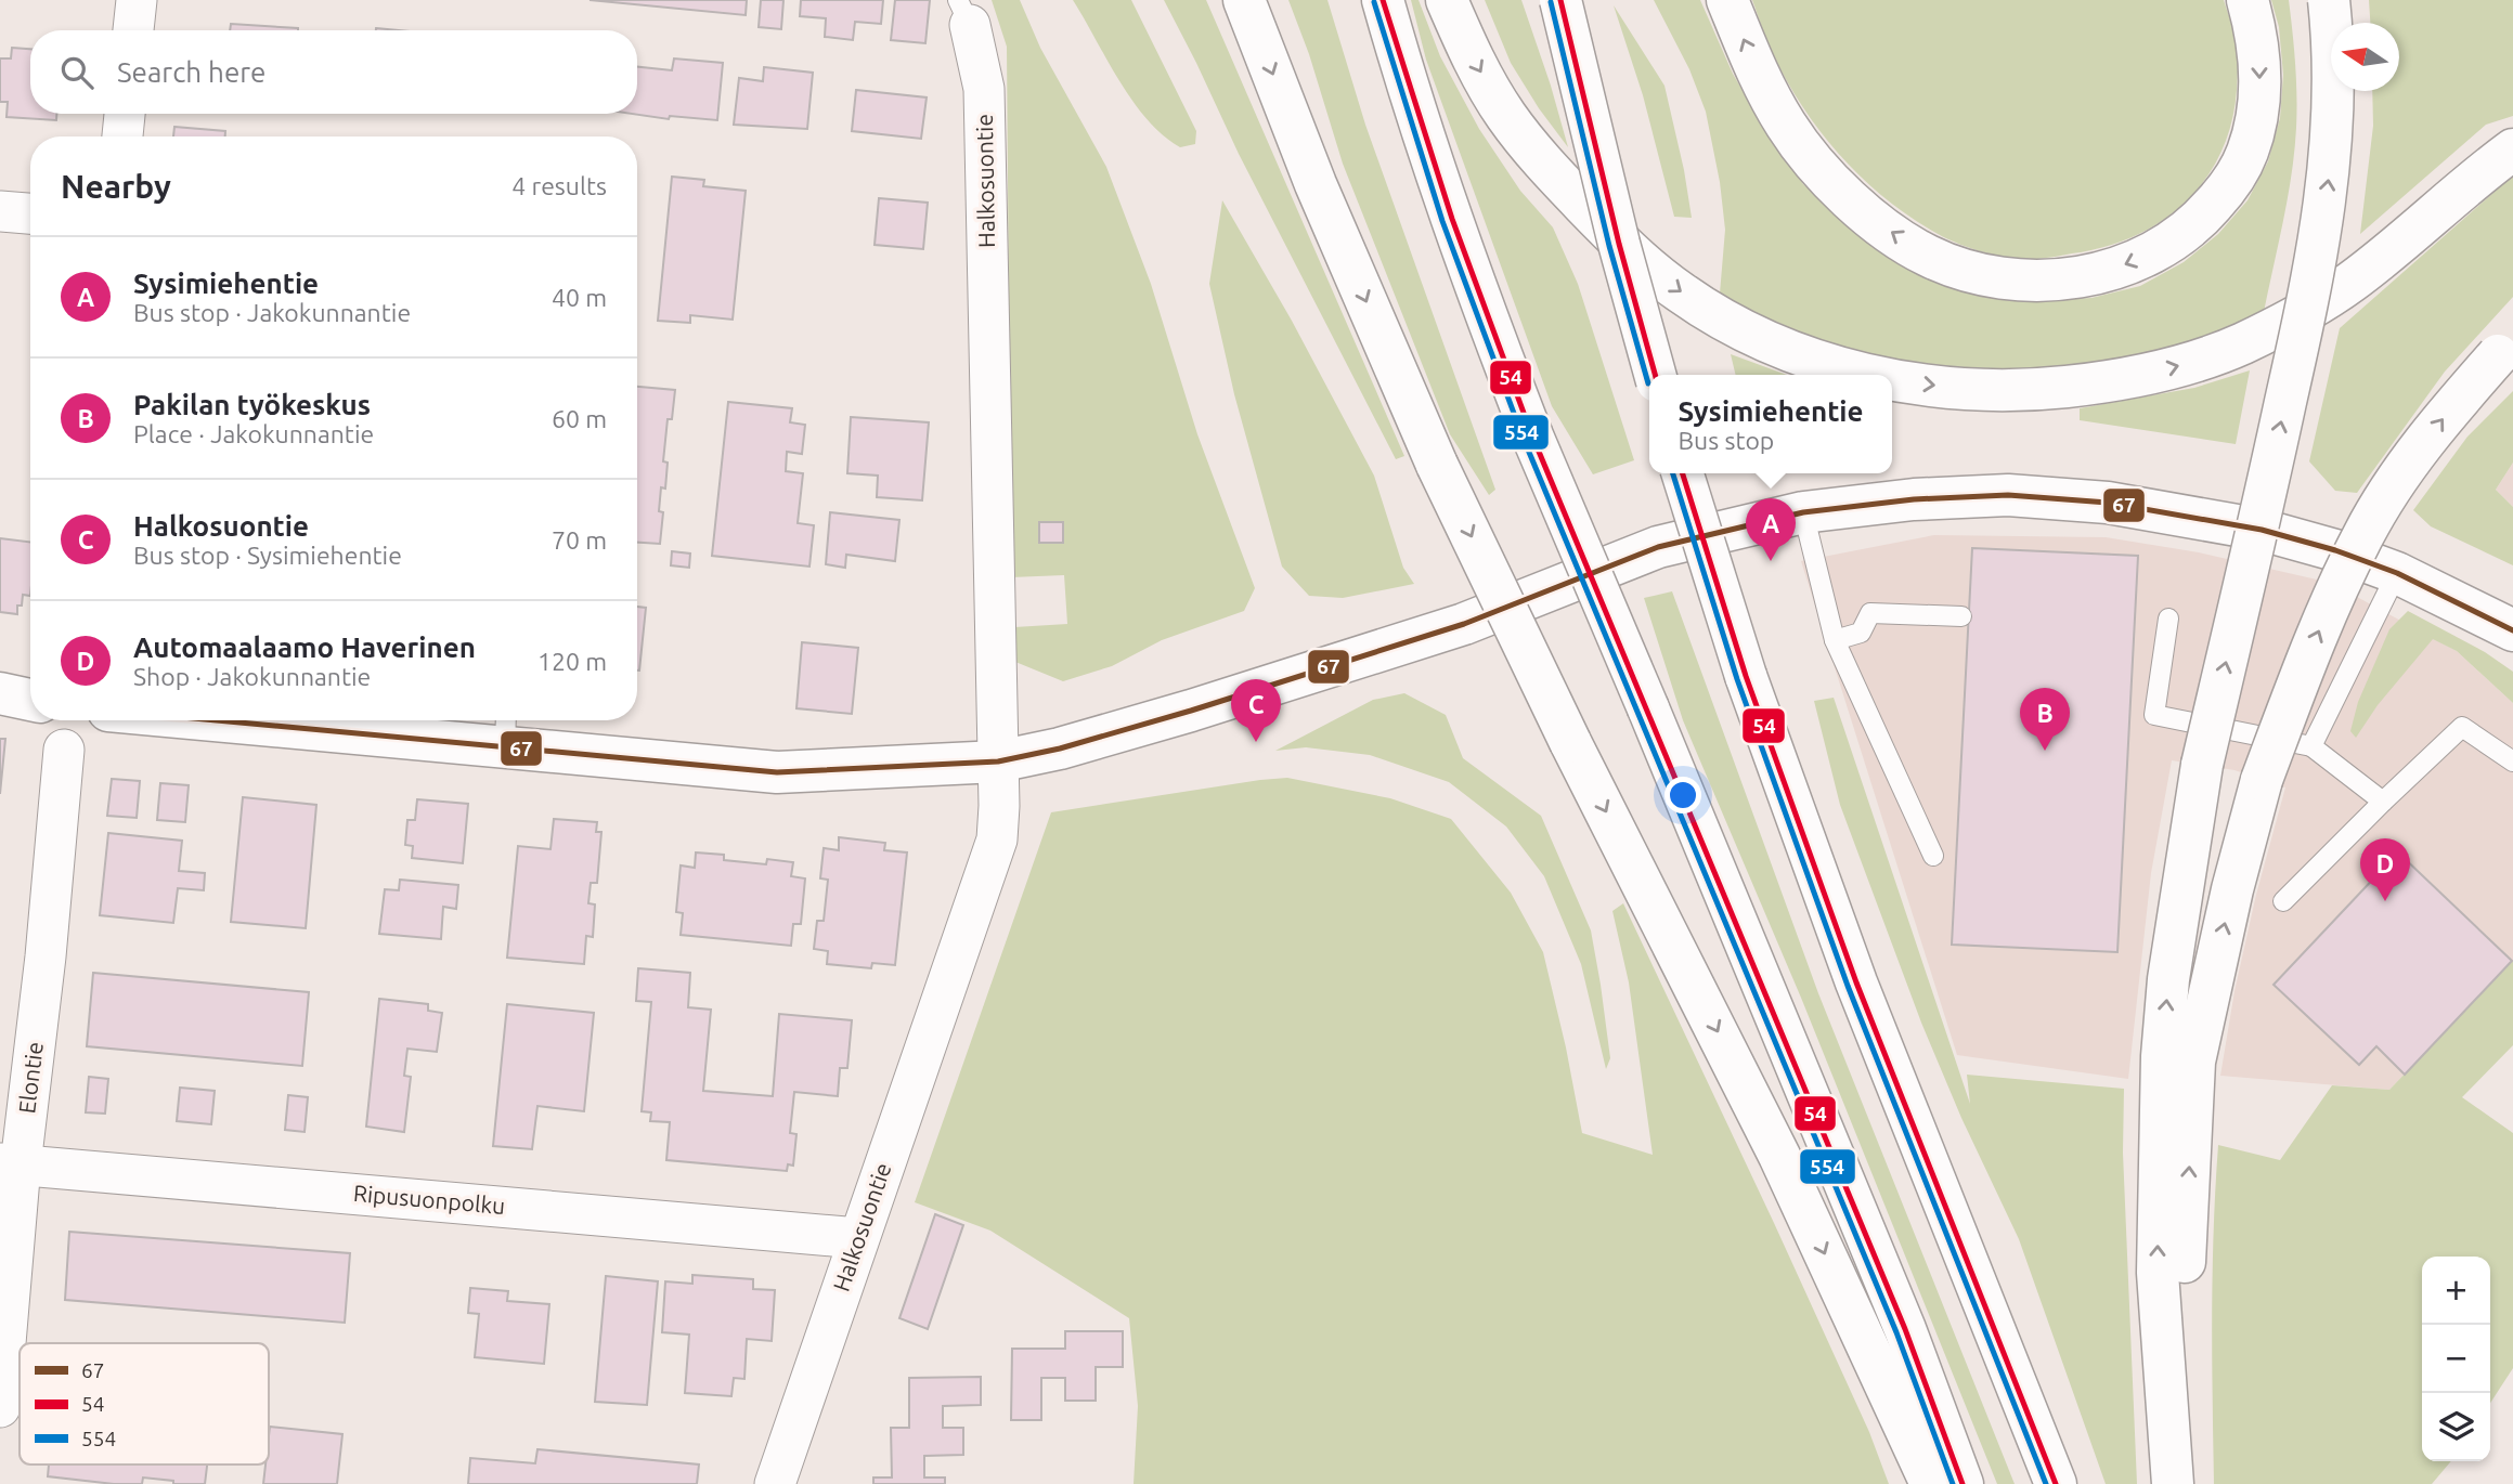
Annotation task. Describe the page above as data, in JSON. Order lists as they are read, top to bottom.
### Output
{
  "streets": {
    "street": ["Halkosuontie", "Elontie", "Ripusuonpolku"]
  },
  "crossings": [
    ["Halkosuontie", "Ripusuonpolku"],
    ["Elontie", "Ripusuonpolku"]
  ],
  "lines": ["transit line 54", "transit line 554", "transit line 67"],
  "legend": ["67", "54", "554"],
  "north": "left",
  "page": {
    "search": "Search here",
    "heading": ["Nearby", "4 results"],
    "list": [
      {
        "mark": "A",
        "name": "Sysimiehentie",
        "note": "Bus stop · Jakokunnantie",
        "value": "40 m"
      },
      {
        "mark": "B",
        "name": "Pakilan työkeskus",
        "note": "Place · Jakokunnantie",
        "value": "60 m"
      },
      {
        "mark": "C",
        "name": "Halkosuontie",
        "note": "Bus stop · Sysimiehentie",
        "value": "70 m"
      },
      {
        "mark": "D",
        "name": "Automaalaamo Haverinen",
        "note": "Shop · Jakokunnantie",
        "value": "120 m"
      }
    ],
    "popup": ["Sysimiehentie", "Bus stop"],
    "pins": [
      "A",
      "C",
      "B",
      "D"
    ],
    "map_buttons": ["+", "−"]
  }
}
